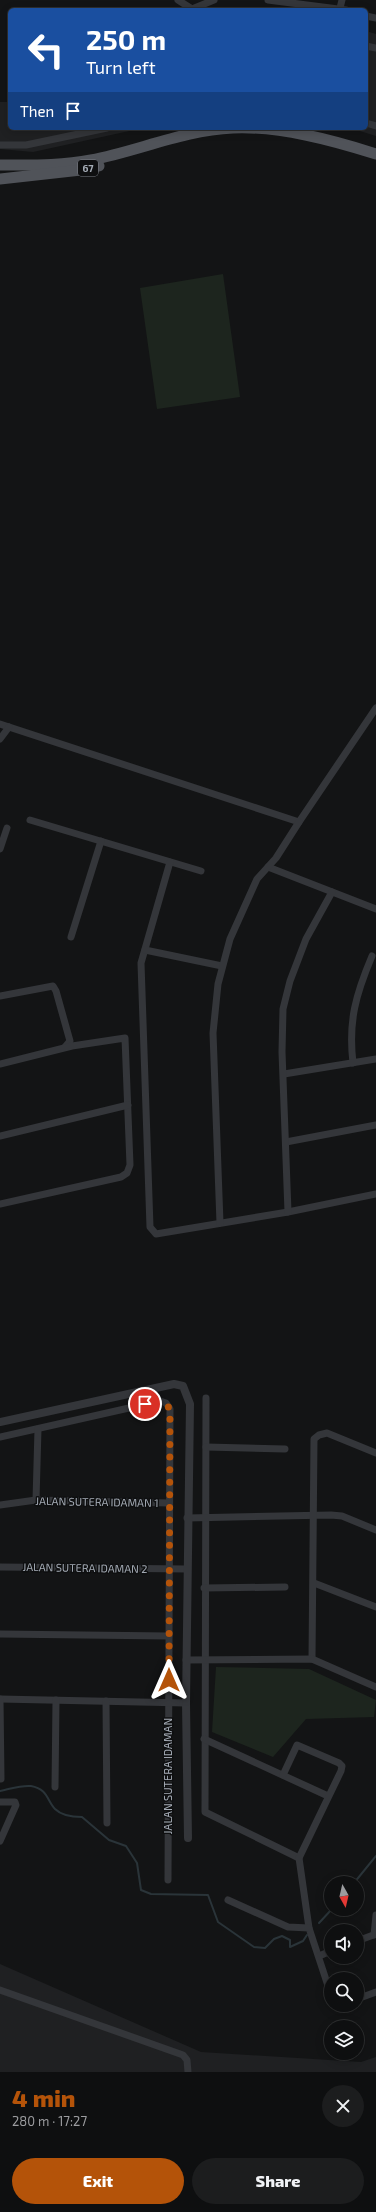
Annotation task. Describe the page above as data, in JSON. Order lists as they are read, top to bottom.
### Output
{
  "streets": {
    "main road": ["67"],
    "street": ["JALAN SUTERA IDAMAN 1", "JALAN SUTERA IDAMAN 2", "JALAN SUTERA IDAMAN"]
  },
  "crossings": [
    ["JALAN SUTERA IDAMAN 1", "JALAN SUTERA IDAMAN"],
    ["JALAN SUTERA IDAMAN 2", "JALAN SUTERA IDAMAN"]
  ],
  "north": "bottom",
  "page": {
    "turn": ["250 m", "Turn left"],
    "then": "Then",
    "heading": ["4 min", "280 m · 17:27"],
    "buttons": ["Exit", "Share"]
  }
}
